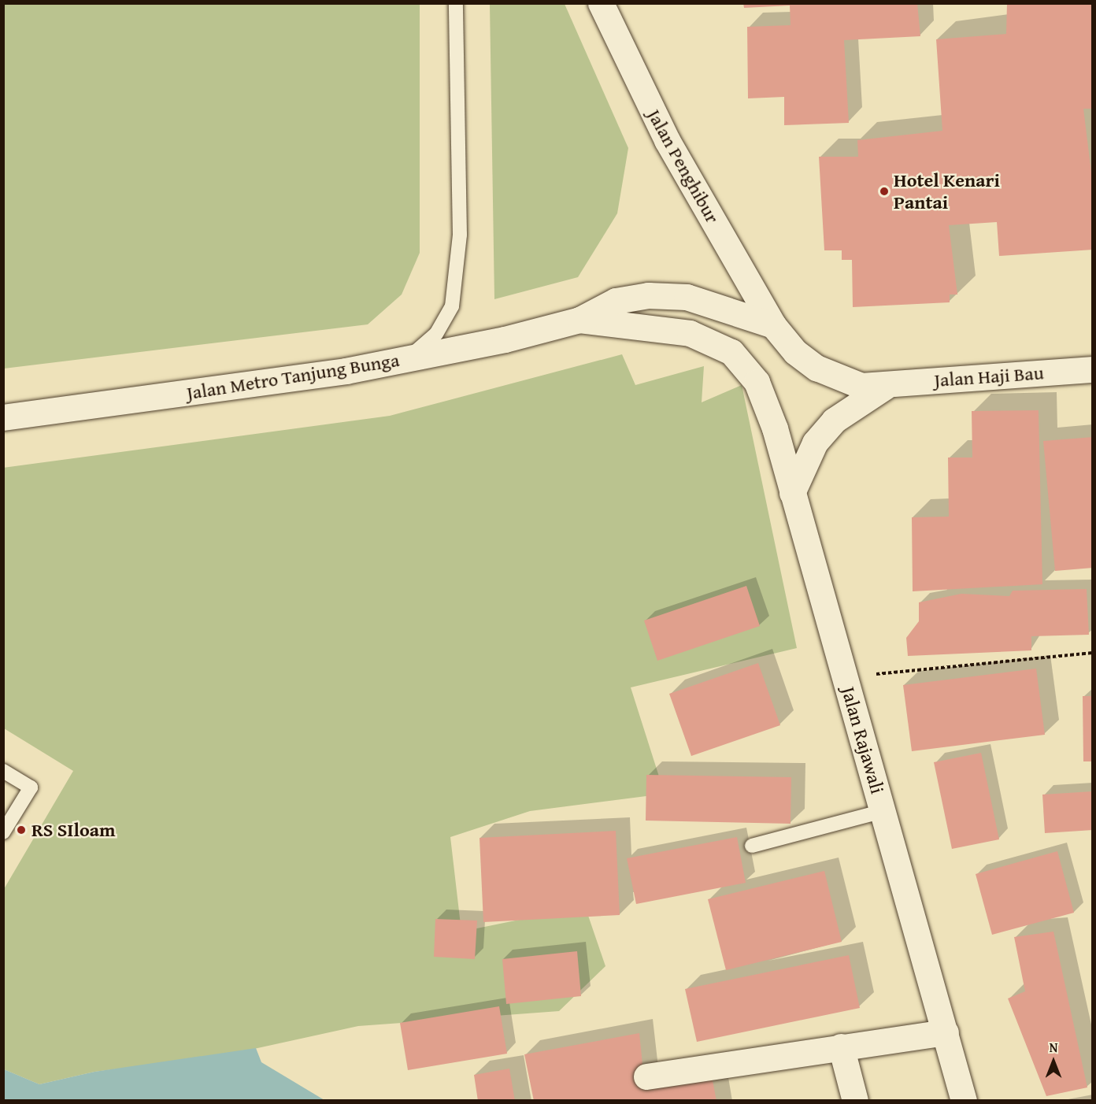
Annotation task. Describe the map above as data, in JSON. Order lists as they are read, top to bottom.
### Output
{
  "streets": {
    "main road": [
      "Jalan Penghibur",
      "Jalan Metro Tanjung Bunga",
      "Jalan Haji Bau",
      "Jalan Rajawali"
    ]
  },
  "crossings": [
    ["Jalan Penghibur", "Jalan Metro Tanjung Bunga"],
    ["Jalan Penghibur", "Jalan Haji Bau"],
    ["Jalan Metro Tanjung Bunga", "Jalan Haji Bau"],
    ["Jalan Metro Tanjung Bunga", "Jalan Rajawali"],
    ["Jalan Haji Bau", "Jalan Rajawali"]
  ],
  "places": ["Hotel Kenari Pantai", "RS SIloam"],
  "north": "top"
}
